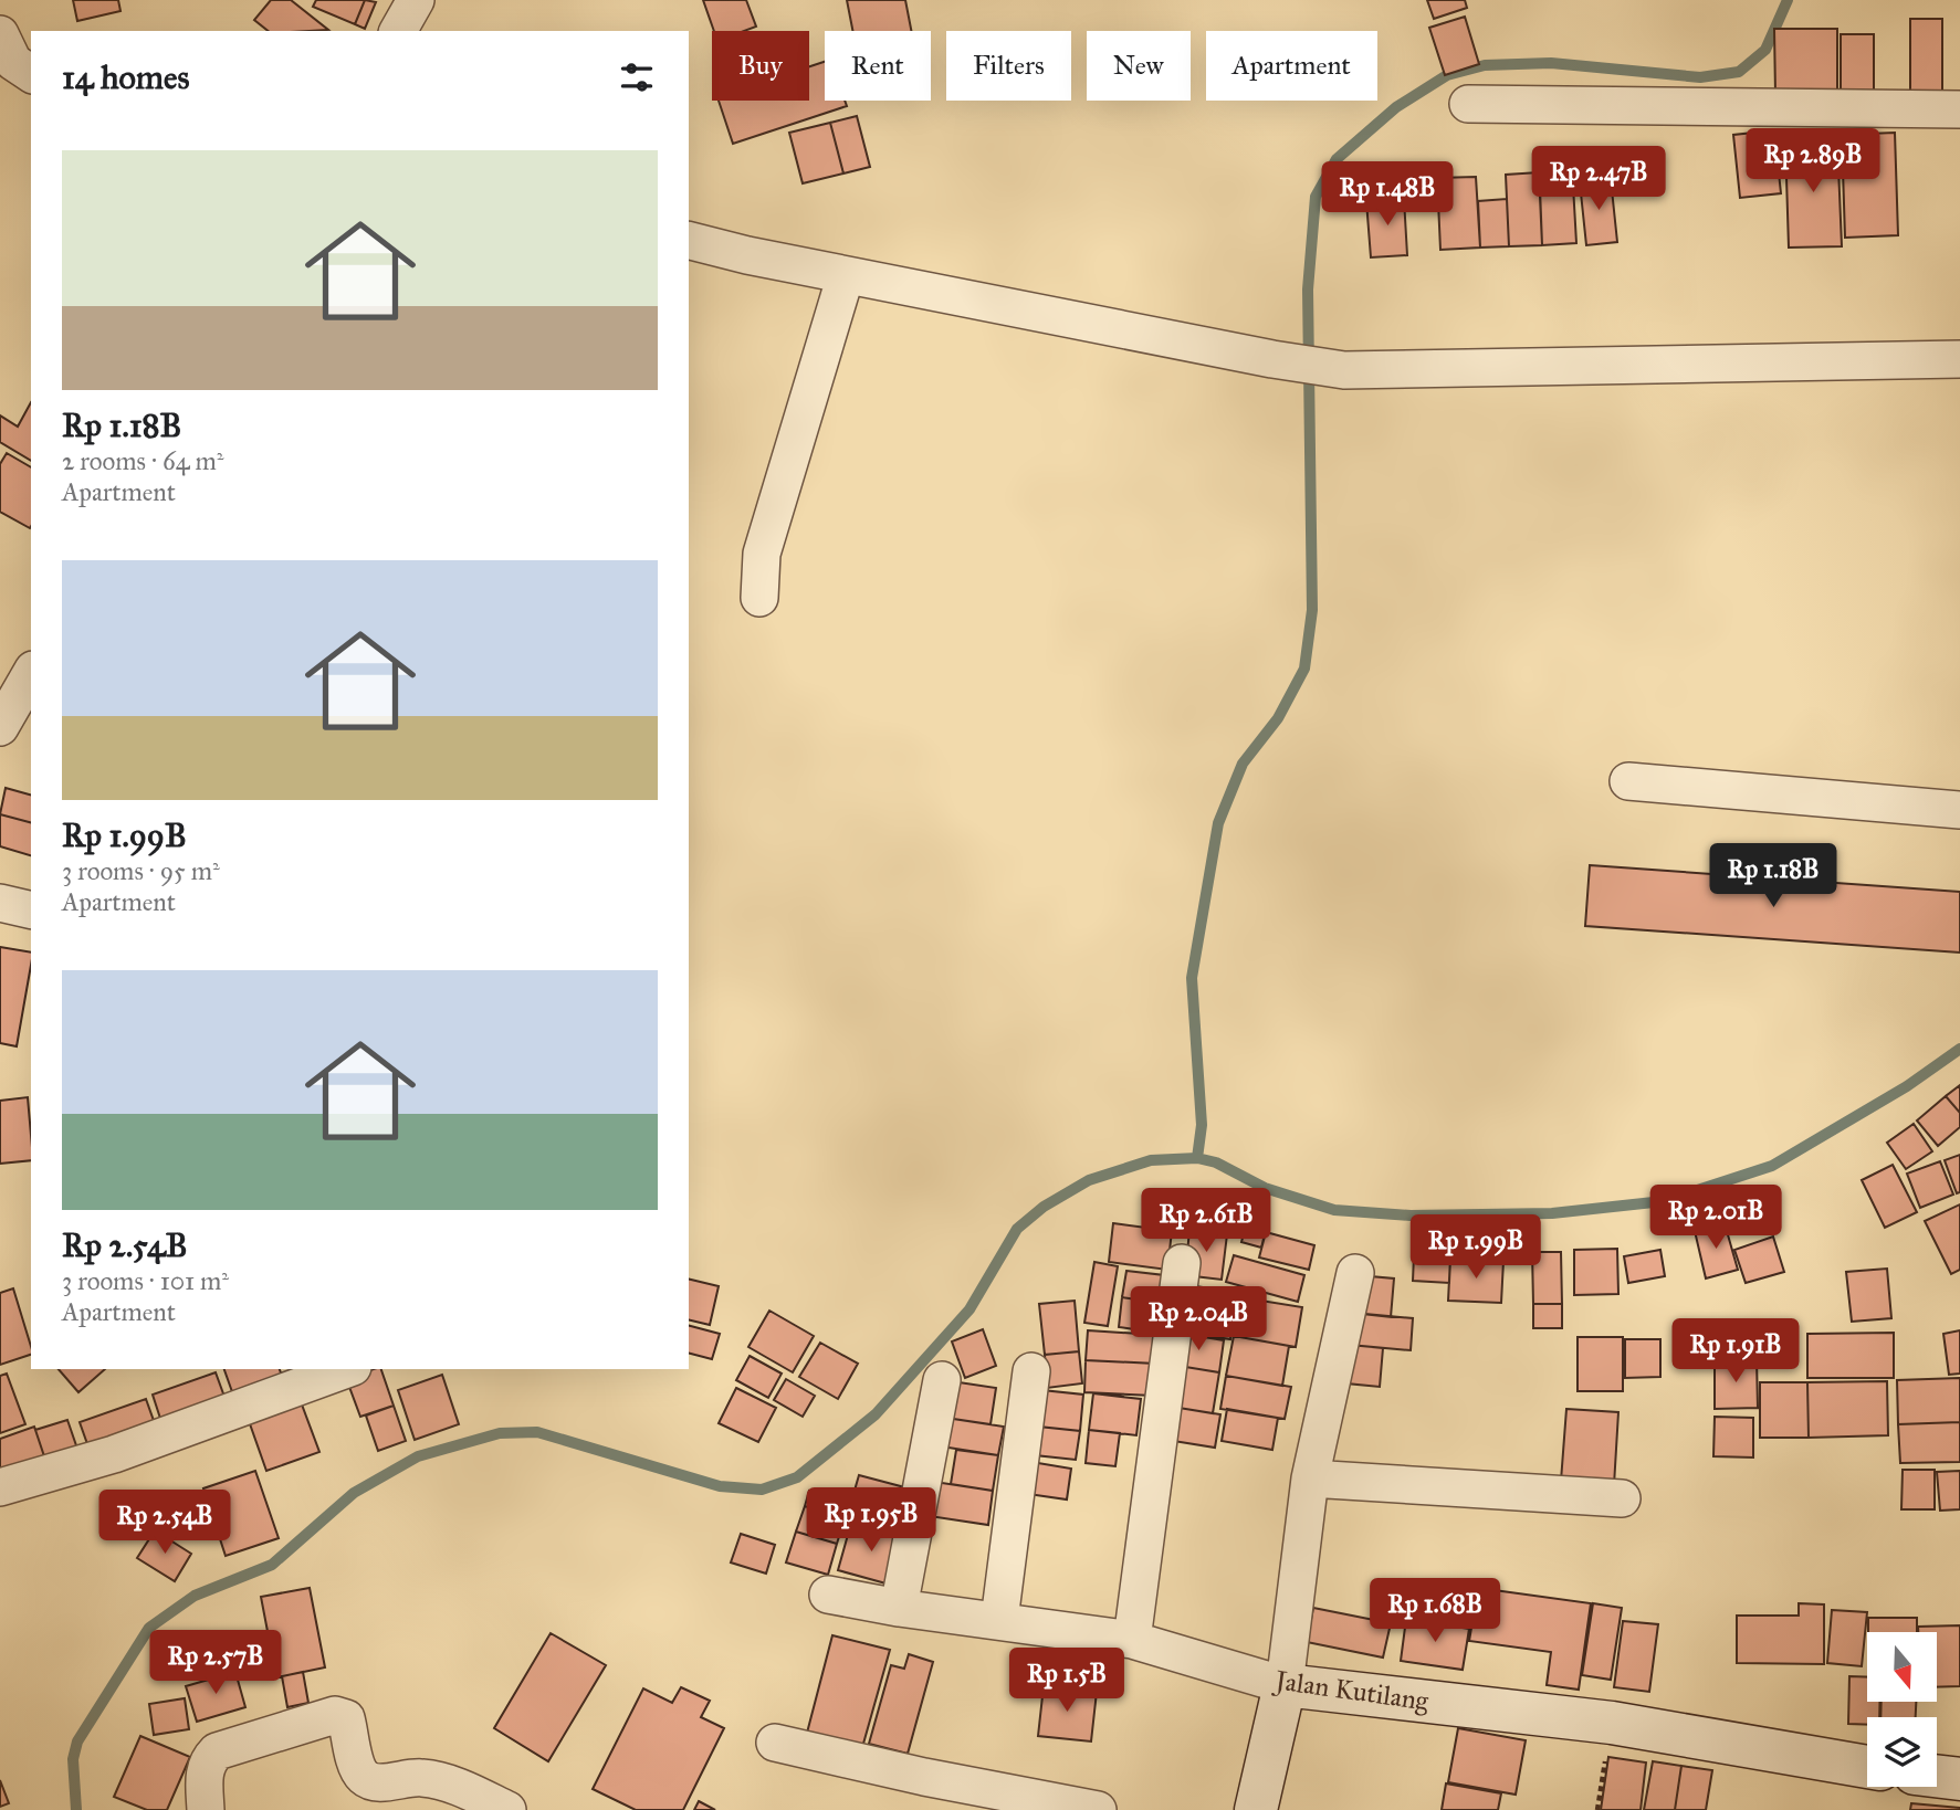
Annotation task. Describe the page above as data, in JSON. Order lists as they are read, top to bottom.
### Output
{
  "streets": {
    "main road": ["Jalan Kutilang"]
  },
  "north": "bottom",
  "page": {
    "chip": [
      "Buy",
      "Rent",
      "Filters",
      "New",
      "Apartment"
    ],
    "heading": "14 homes",
    "list": [
      {
        "name": "Rp 1.18B",
        "note": "2 rooms · 64 m² · Apartment"
      },
      {
        "name": "Rp 1.99B",
        "note": "3 rooms · 95 m² · Apartment"
      },
      {
        "name": "Rp 2.54B",
        "note": "3 rooms · 101 m² · Apartment"
      }
    ],
    "price": [
      "Rp 2.89B",
      "Rp 2.47B",
      "Rp 1.48B",
      "Rp 1.18B",
      "Rp 2.01B",
      "Rp 2.61B",
      "Rp 1.99B",
      "Rp 2.04B",
      "Rp 1.91B",
      "Rp 1.95B",
      "Rp 2.54B",
      "Rp 1.68B",
      "Rp 2.57B",
      "Rp 1.5B"
    ]
  }
}
